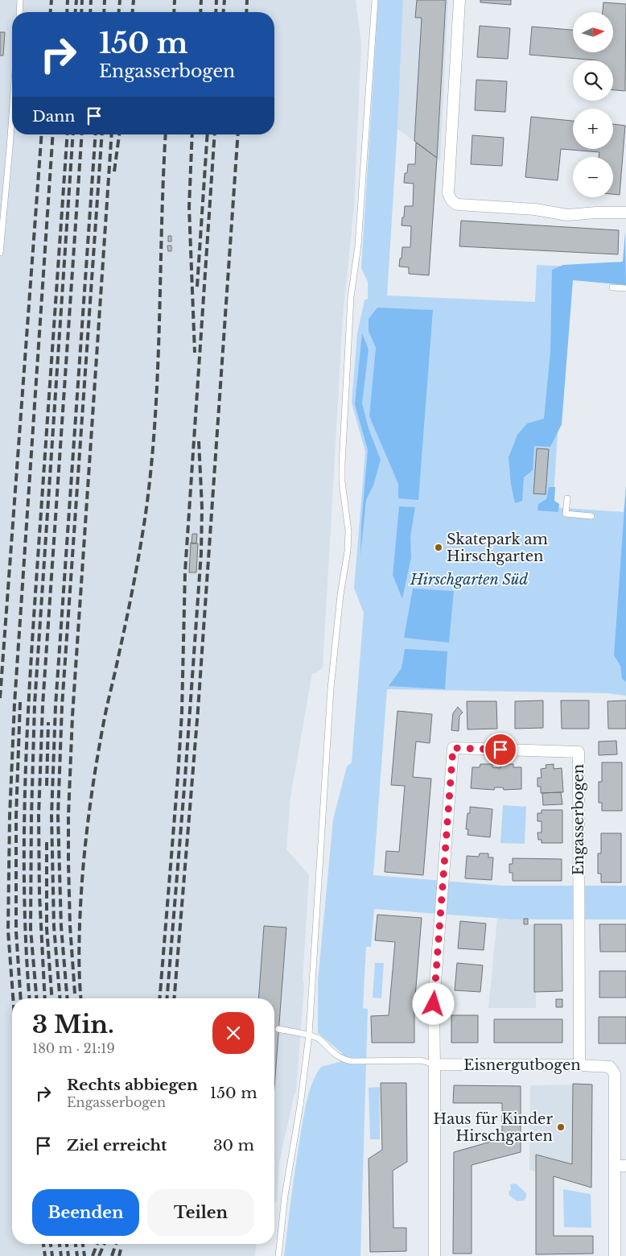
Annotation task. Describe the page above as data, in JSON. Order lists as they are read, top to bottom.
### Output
{
  "streets": {
    "street": ["Engasserbogen", "Eisnergutbogen"]
  },
  "crossings": [
    ["Engasserbogen", "Eisnergutbogen"]
  ],
  "parks": ["Hirschgarten Süd"],
  "places": ["Skatepark am Hirschgarten", "Haus für Kinder Hirschgarten"],
  "north": "right",
  "page": {
    "map_buttons": ["+", "−"],
    "turn": ["150 m", "Engasserbogen"],
    "then": "Dann",
    "heading": ["3 Min.", "180 m · 21:19"],
    "list": [
      {
        "name": "Rechts abbiegen",
        "note": "Engasserbogen",
        "value": "150 m"
      },
      {
        "name": "Ziel erreicht",
        "value": "30 m"
      }
    ],
    "buttons": ["Beenden", "Teilen"]
  }
}
